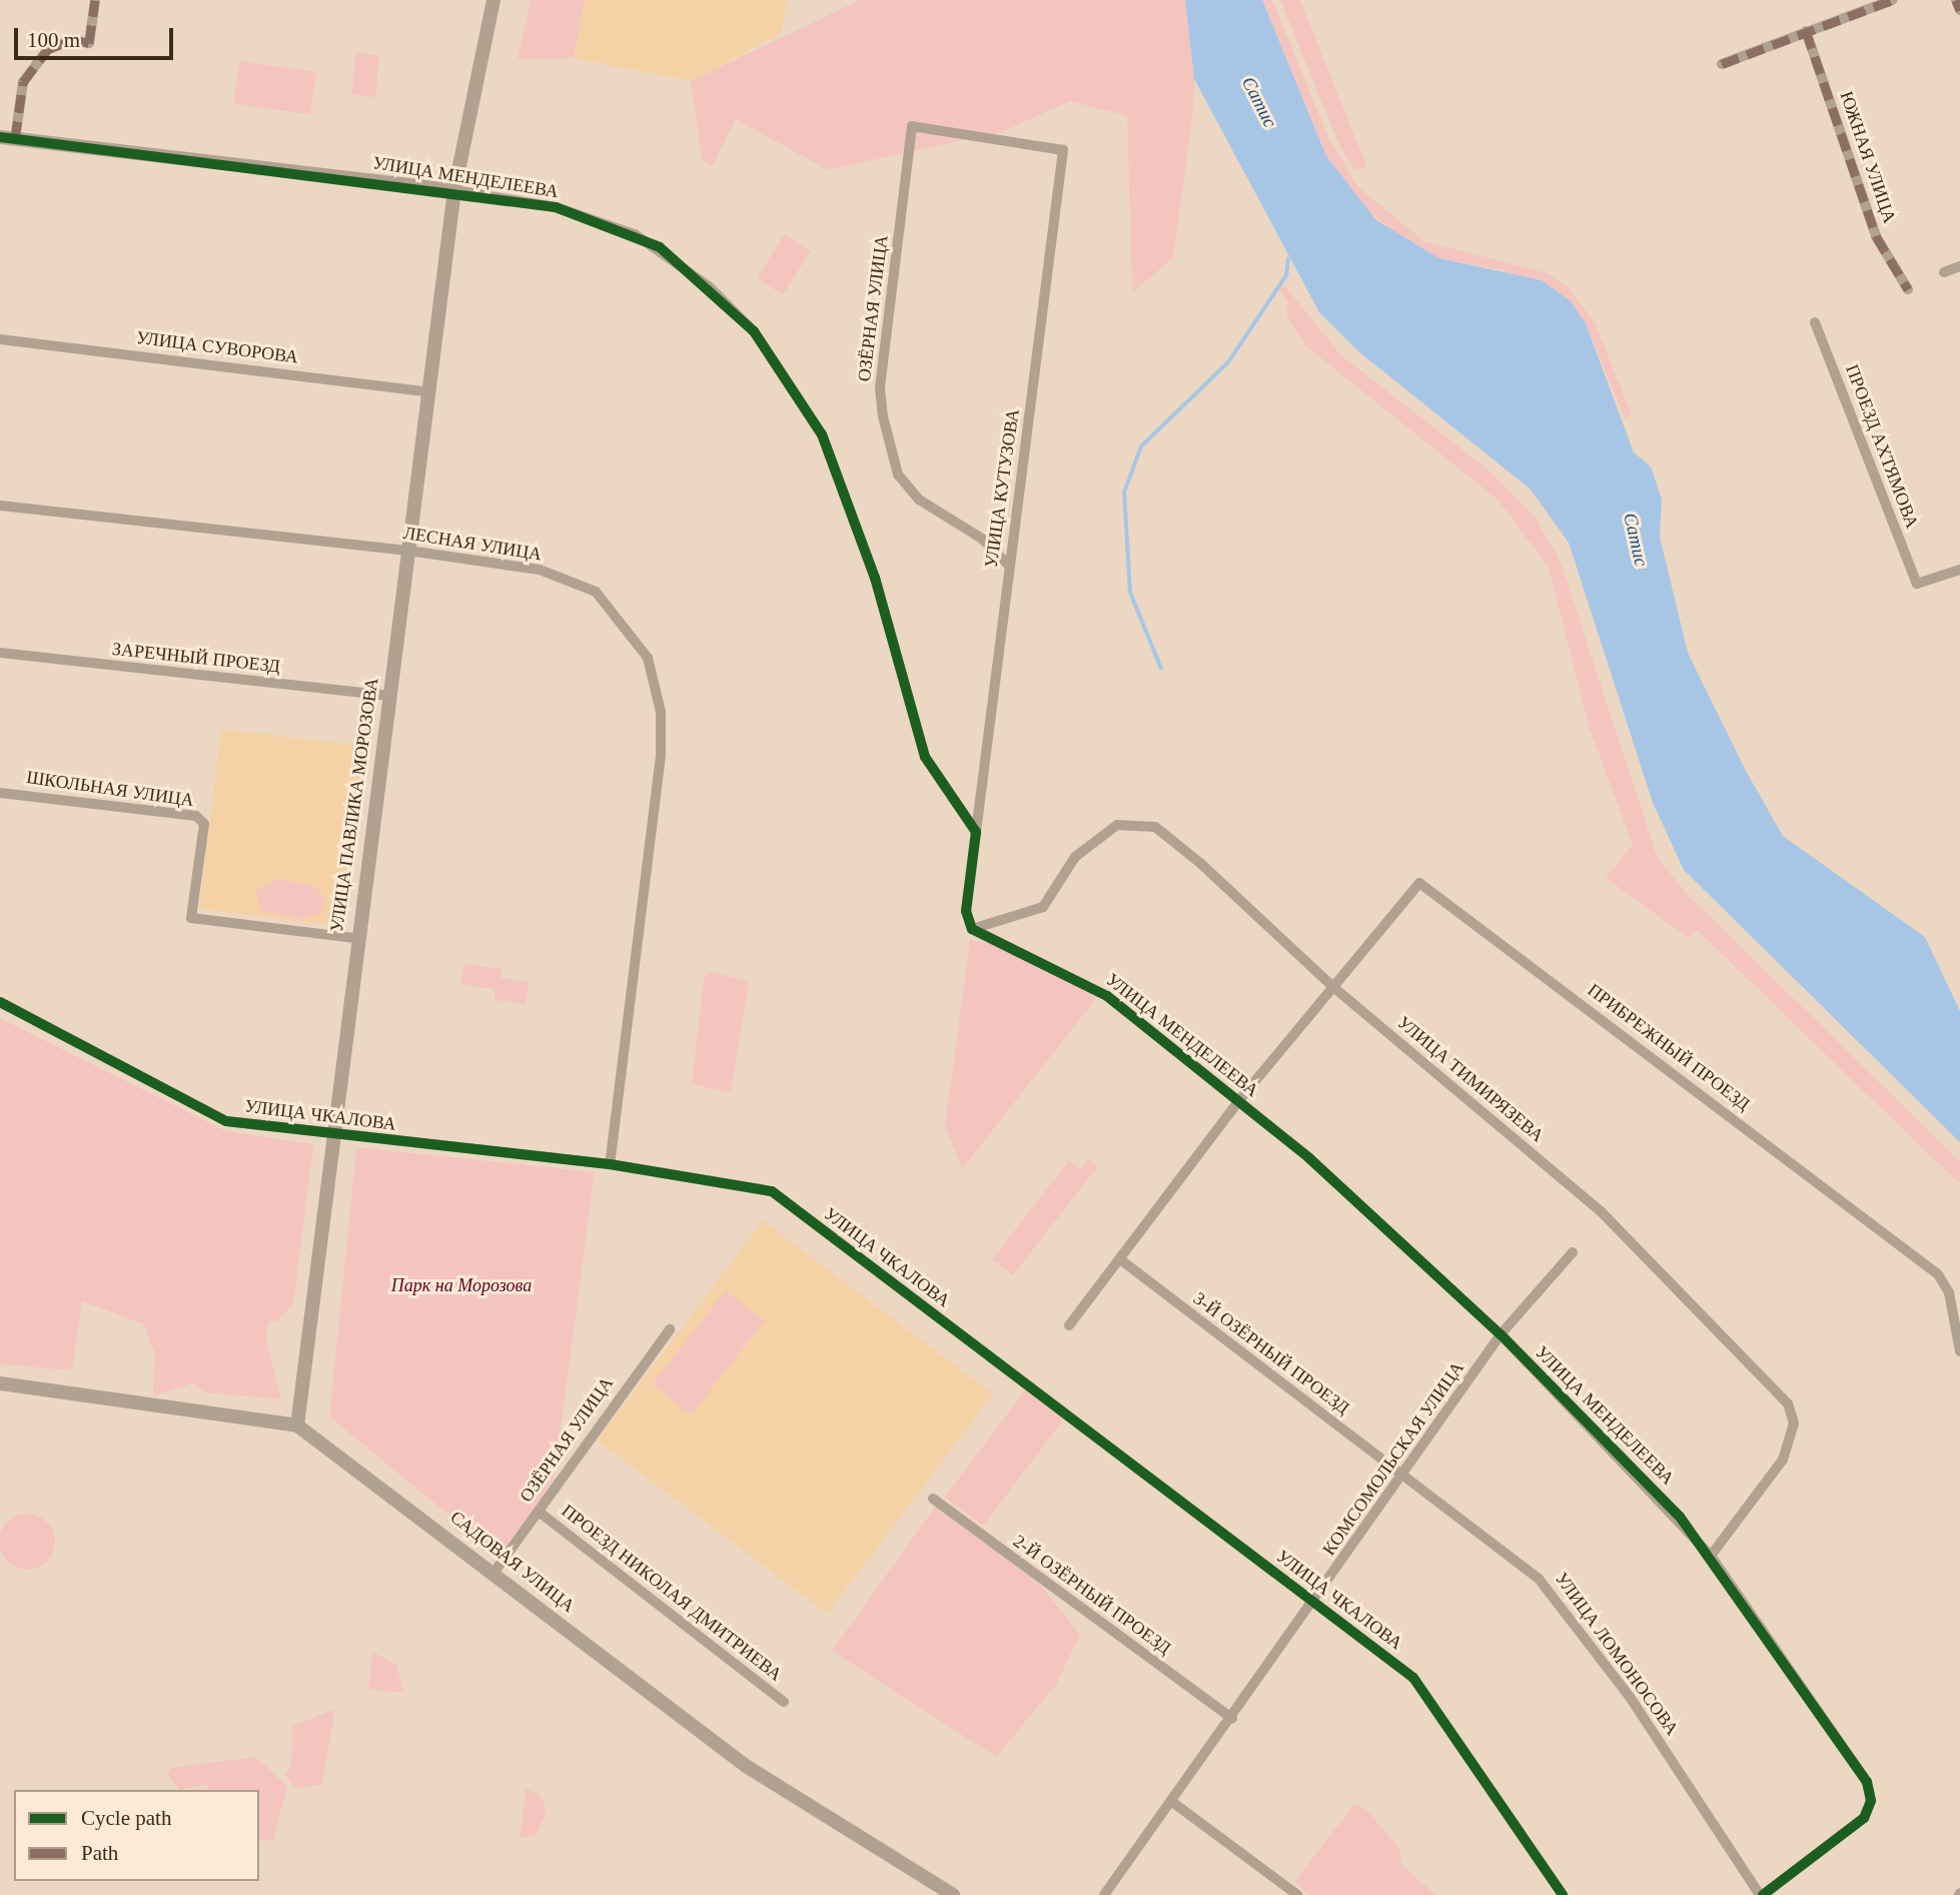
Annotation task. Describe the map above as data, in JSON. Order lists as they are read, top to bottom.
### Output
{
  "streets": {
    "street": [
      "ЮЖНАЯ УЛИЦА",
      "УЛИЦА МЕНДЕЛЕЕВА",
      "ОЗЁРНАЯ УЛИЦА",
      "УЛИЦА СУВОРОВА",
      "ПРОЕЗД АХТЯМОВА",
      "УЛИЦА КУТУЗОВА",
      "ЛЕСНАЯ УЛИЦА",
      "ЗАРЕЧНЫЙ ПРОЕЗД",
      "ШКОЛЬНАЯ УЛИЦА",
      "УЛИЦА ПАВЛИКА МОРОЗОВА",
      "ПРИБРЕЖНЫЙ ПРОЕЗД",
      "УЛИЦА ТИМИРЯЗЕВА",
      "УЛИЦА ЧКАЛОВА",
      "3-Й ОЗЁРНЫЙ ПРОЕЗД",
      "КОМСОМОЛЬСКАЯ УЛИЦА",
      "САДОВАЯ УЛИЦА",
      "ПРОЕЗД НИКОЛАЯ ДМИТРИЕВА",
      "2-Й ОЗЁРНЫЙ ПРОЕЗД",
      "УЛИЦА ЛОМОНОСОВА"
    ]
  },
  "crossings": [
    ["УЛИЦА МЕНДЕЛЕЕВА", "УЛИЦА КУТУЗОВА"],
    ["УЛИЦА МЕНДЕЛЕЕВА", "УЛИЦА ПАВЛИКА МОРОЗОВА"],
    ["УЛИЦА МЕНДЕЛЕЕВА", "УЛИЦА ТИМИРЯЗЕВА"],
    ["УЛИЦА МЕНДЕЛЕЕВА", "КОМСОМОЛЬСКАЯ УЛИЦА"],
    ["УЛИЦА МЕНДЕЛЕЕВА", "УЛИЦА ЛОМОНОСОВА"],
    ["ОЗЁРНАЯ УЛИЦА", "УЛИЦА КУТУЗОВА"],
    ["ОЗЁРНАЯ УЛИЦА", "САДОВАЯ УЛИЦА"],
    ["ОЗЁРНАЯ УЛИЦА", "ПРОЕЗД НИКОЛАЯ ДМИТРИЕВА"],
    ["УЛИЦА СУВОРОВА", "УЛИЦА ПАВЛИКА МОРОЗОВА"],
    ["ЛЕСНАЯ УЛИЦА", "УЛИЦА ПАВЛИКА МОРОЗОВА"],
    ["ЛЕСНАЯ УЛИЦА", "УЛИЦА ЧКАЛОВА"],
    ["ЗАРЕЧНЫЙ ПРОЕЗД", "УЛИЦА ПАВЛИКА МОРОЗОВА"],
    ["ШКОЛЬНАЯ УЛИЦА", "УЛИЦА ПАВЛИКА МОРОЗОВА"],
    ["УЛИЦА ПАВЛИКА МОРОЗОВА", "УЛИЦА ЧКАЛОВА"],
    ["УЛИЦА ПАВЛИКА МОРОЗОВА", "САДОВАЯ УЛИЦА"],
    ["ПРИБРЕЖНЫЙ ПРОЕЗД", "УЛИЦА ТИМИРЯЗЕВА"],
    ["УЛИЦА ЧКАЛОВА", "КОМСОМОЛЬСКАЯ УЛИЦА"],
    ["3-Й ОЗЁРНЫЙ ПРОЕЗД", "КОМСОМОЛЬСКАЯ УЛИЦА"],
    ["3-Й ОЗЁРНЫЙ ПРОЕЗД", "УЛИЦА ЛОМОНОСОВА"],
    ["КОМСОМОЛЬСКАЯ УЛИЦА", "2-Й ОЗЁРНЫЙ ПРОЕЗД"],
    ["КОМСОМОЛЬСКАЯ УЛИЦА", "УЛИЦА ЛОМОНОСОВА"]
  ],
  "water": ["Сатис"],
  "parks": ["Парк на Морозова"],
  "legend": ["Cycle path", "Path"],
  "scale_bar": "100 m"
}
